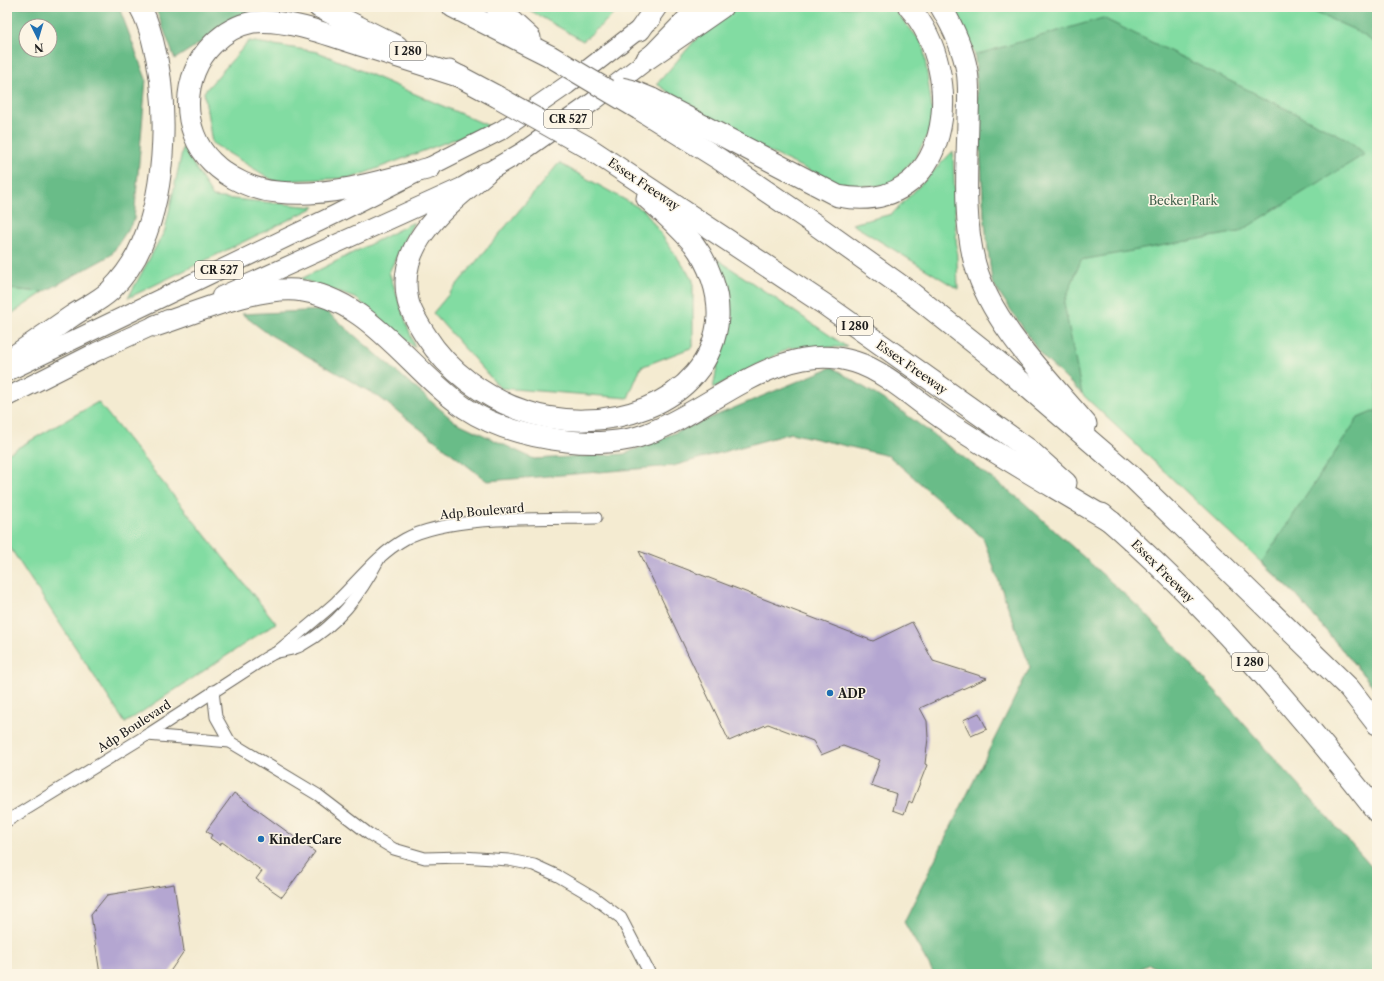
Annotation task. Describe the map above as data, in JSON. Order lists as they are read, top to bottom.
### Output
{
  "streets": {
    "highway": ["I 280", "Essex Freeway"],
    "main road": ["CR 527"],
    "street": ["Adp Boulevard"]
  },
  "parks": ["Becker Park"],
  "places": ["ADP", "KinderCare"],
  "north": "bottom"
}
